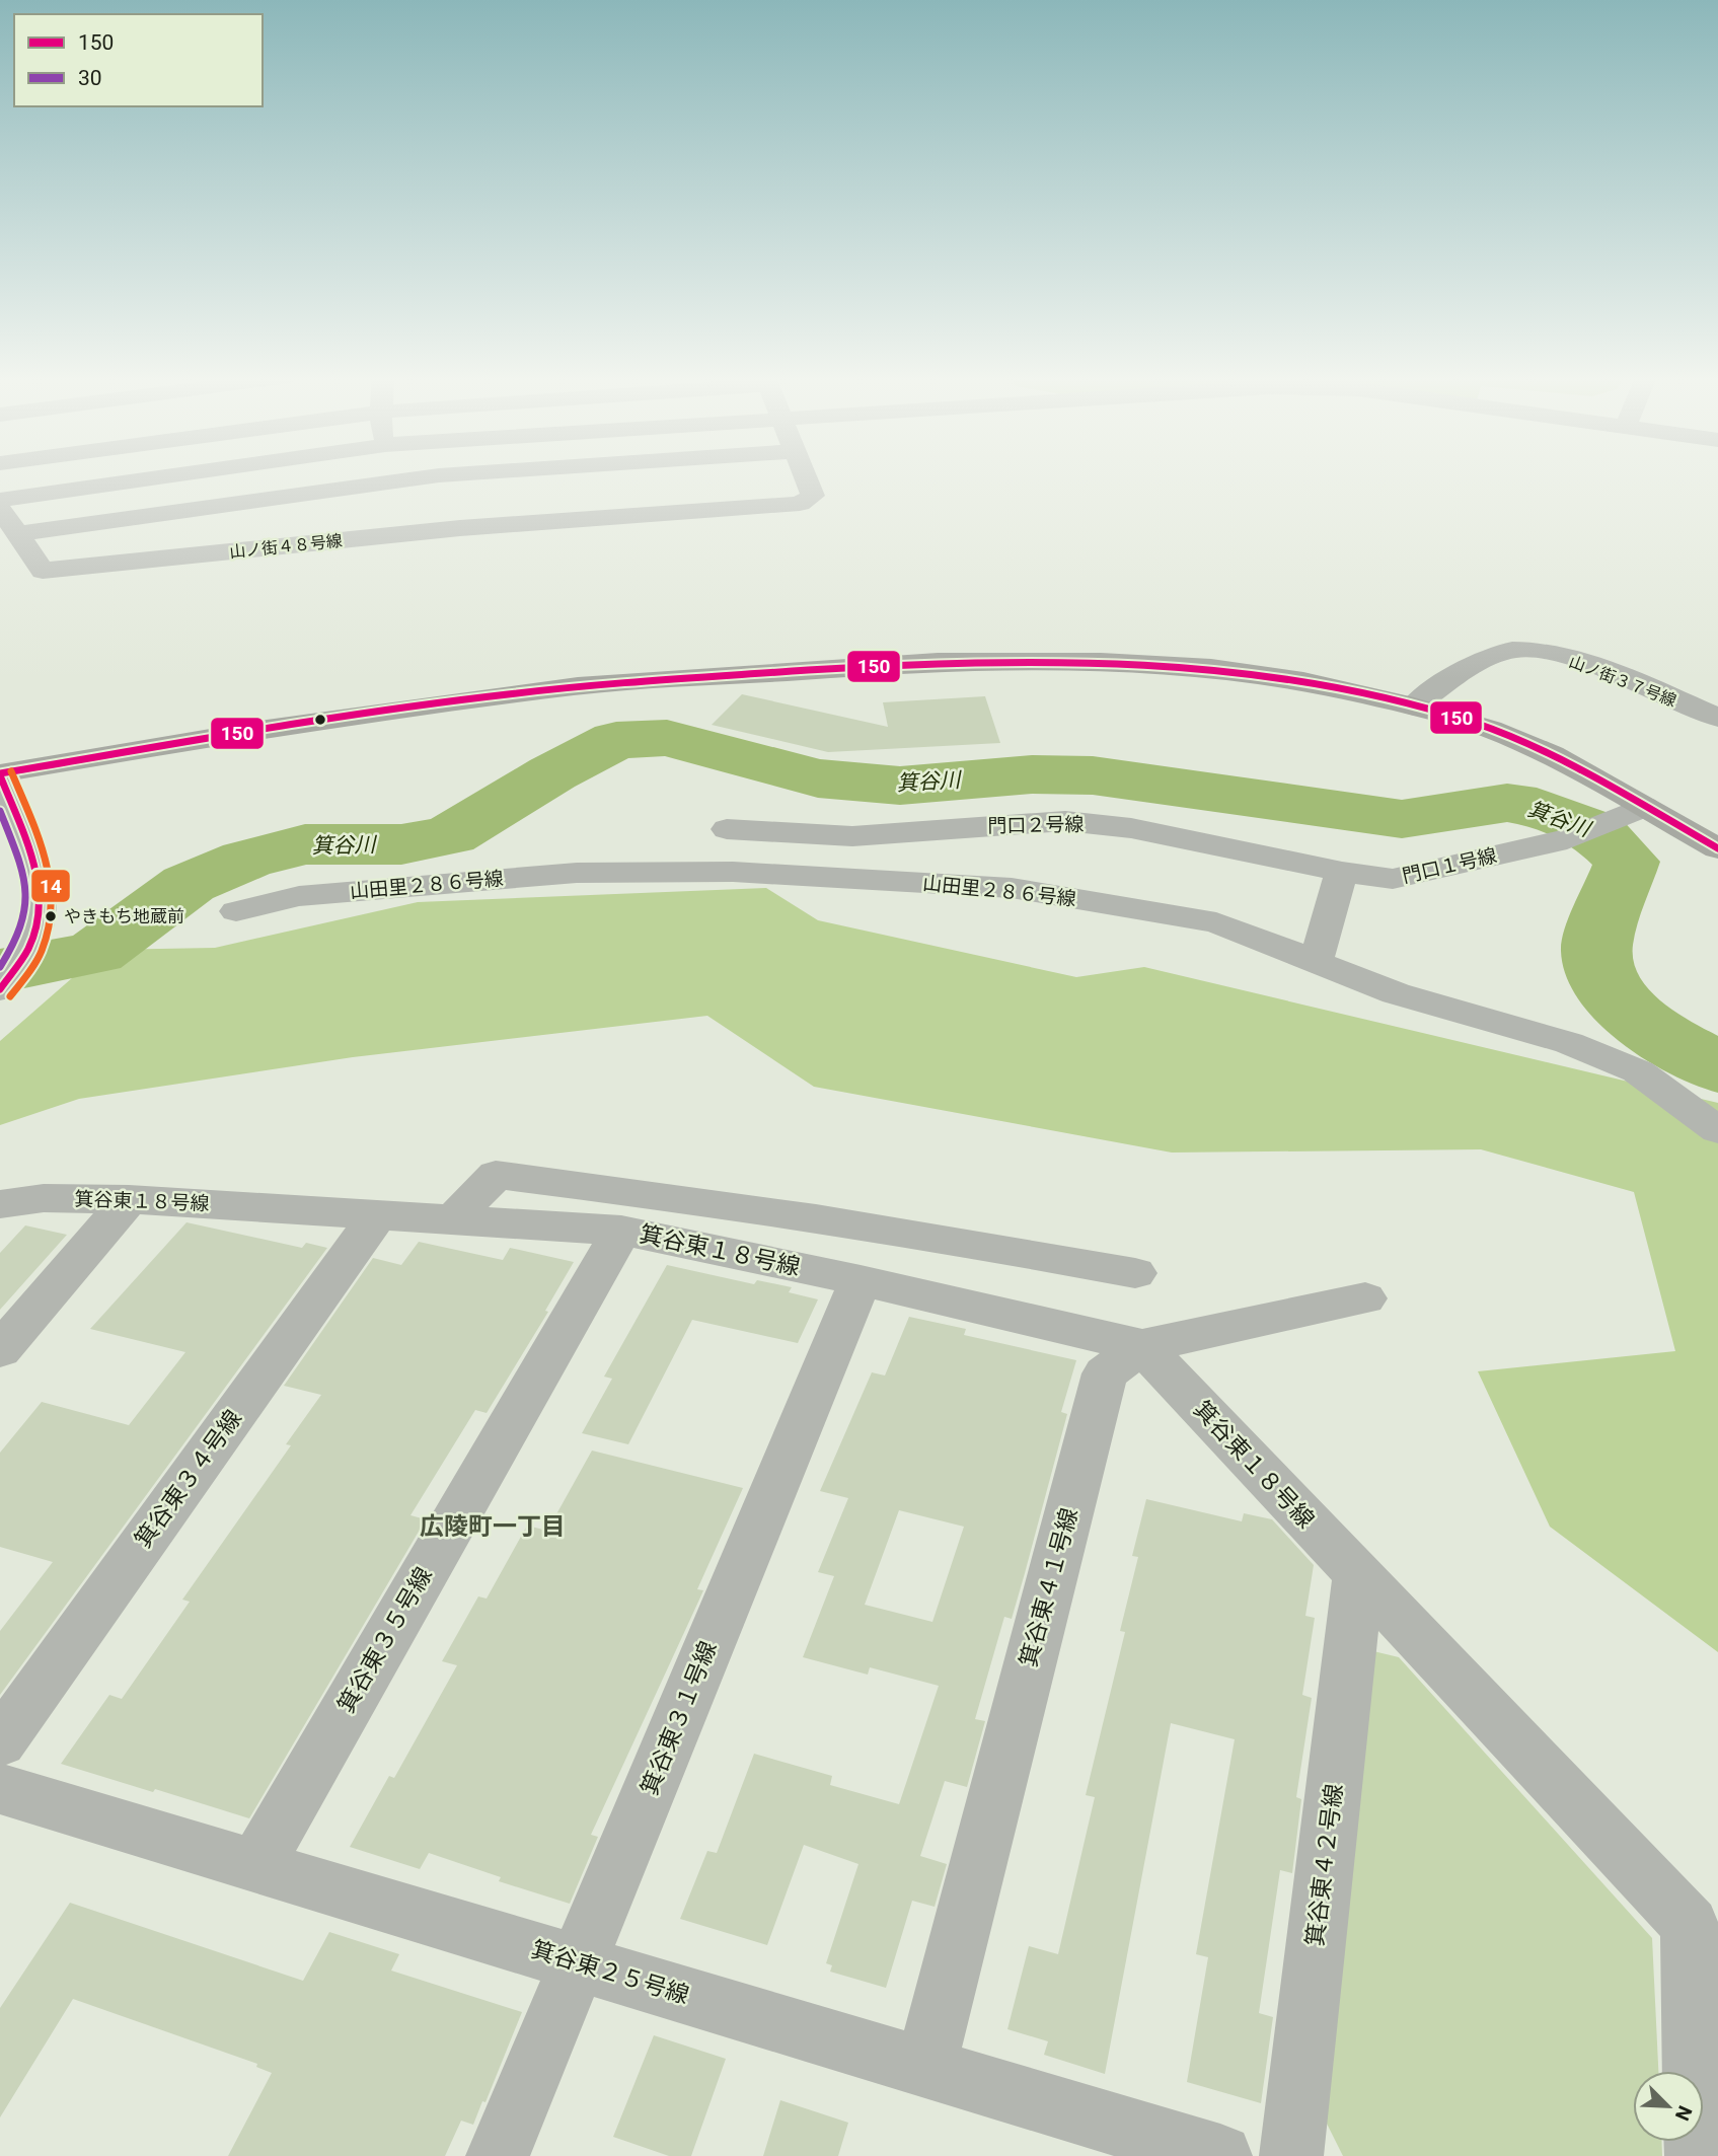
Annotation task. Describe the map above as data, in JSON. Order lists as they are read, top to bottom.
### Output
{
  "streets": {
    "street": [
      "山ノ街４８号線",
      "山ノ街３７号線",
      "門口２号線",
      "門口１号線",
      "山田里２８６号線",
      "箕谷東１８号線",
      "箕谷東３４号線",
      "箕谷東４１号線",
      "箕谷東３５号線",
      "箕谷東３１号線",
      "箕谷東４２号線",
      "箕谷東２５号線"
    ]
  },
  "crossings": [
    ["門口２号線", "門口１号線"],
    ["箕谷東１８号線", "箕谷東３４号線"],
    ["箕谷東１８号線", "箕谷東４１号線"],
    ["箕谷東１８号線", "箕谷東３５号線"],
    ["箕谷東１８号線", "箕谷東３１号線"],
    ["箕谷東１８号線", "箕谷東４２号線"],
    ["箕谷東４１号線", "箕谷東２５号線"],
    ["箕谷東３５号線", "箕谷東２５号線"],
    ["箕谷東３１号線", "箕谷東２５号線"]
  ],
  "districts": ["広陵町一丁目"],
  "water": ["箕谷川"],
  "places": ["やきもち地蔵前"],
  "lines": ["transit line 150", "transit line 14", "transit line 30"],
  "legend": ["150", "30"],
  "north": "bottom right"
}
